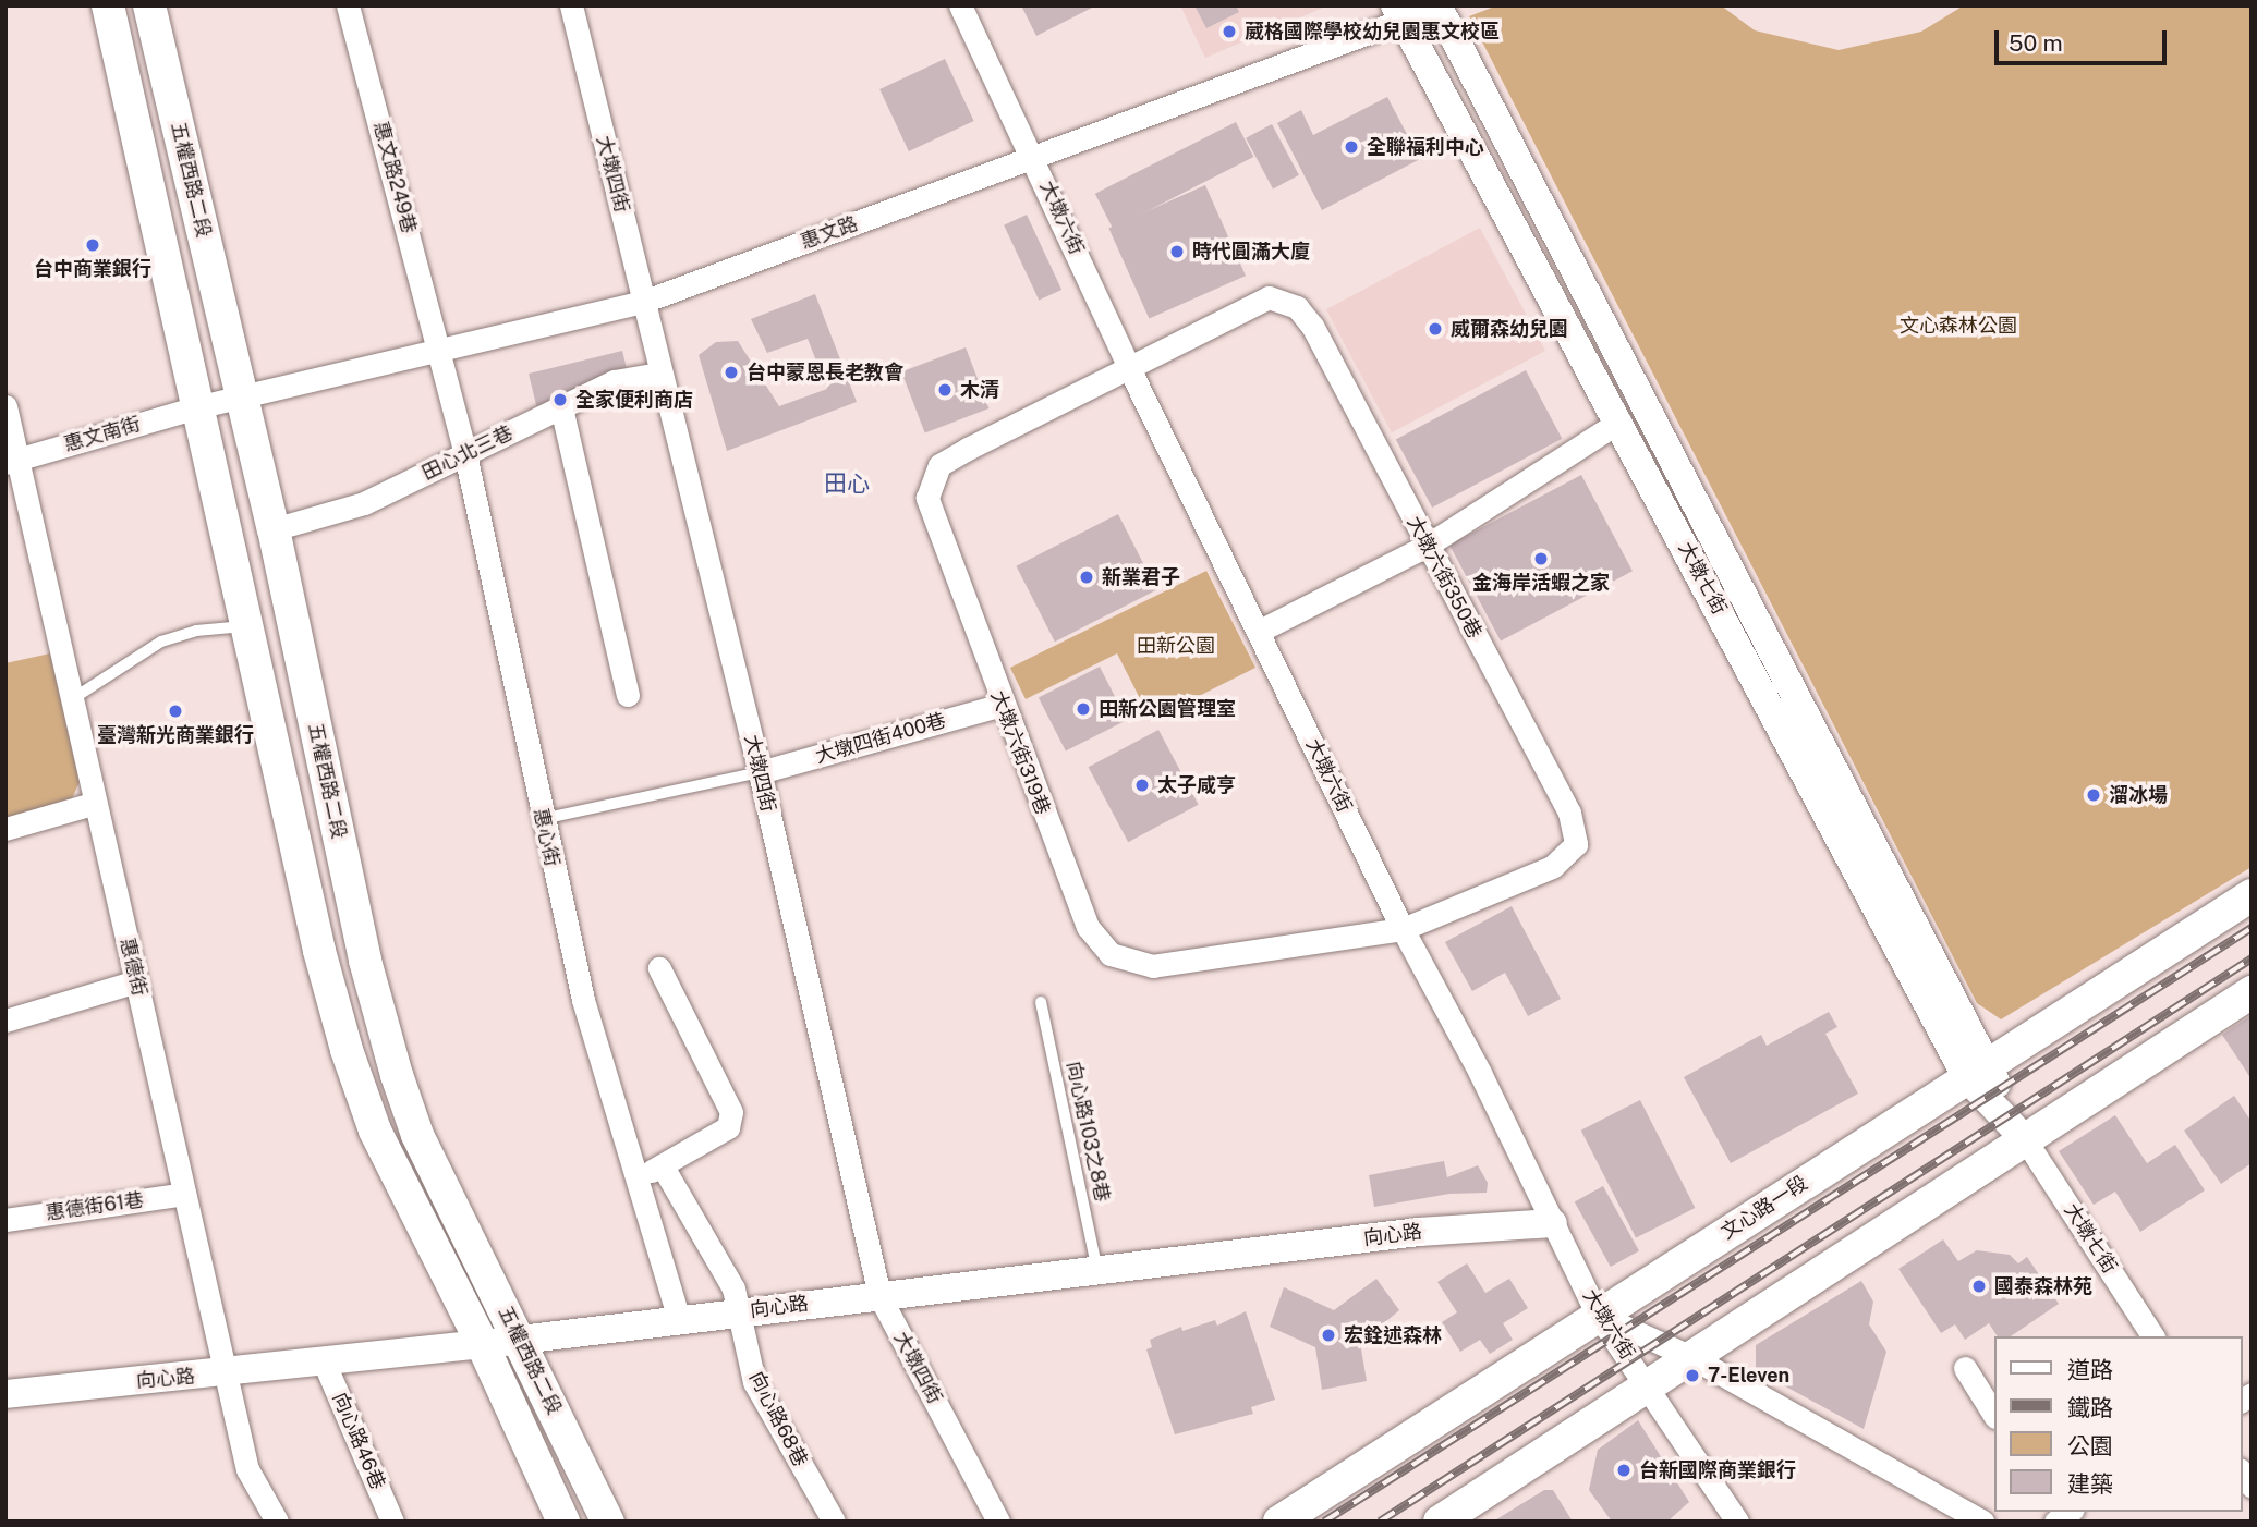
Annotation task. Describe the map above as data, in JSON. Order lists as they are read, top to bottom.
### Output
{
  "streets": {
    "main road": ["五權西路二段", "文心路一段"],
    "street": [
      "大墩四街",
      "惠文路249巷",
      "大墩六街",
      "惠文路",
      "惠文南街",
      "田心北三巷",
      "大墩六街350巷",
      "大墩七街",
      "大墩四街400巷",
      "大墩六街319巷",
      "惠心街",
      "惠德街",
      "惠德街61巷",
      "向心路",
      "向心路68巷",
      "向心路46巷"
    ],
    "lane": ["向心路103之8巷"]
  },
  "crossings": [
    ["大墩四街", "惠文路"],
    ["大墩四街", "田心北三巷"],
    ["大墩四街", "大墩四街400巷"],
    ["大墩四街", "向心路"],
    ["惠文路249巷", "惠文路"],
    ["惠文路249巷", "惠心街"],
    ["五權西路二段", "惠文路"],
    ["五權西路二段", "惠文南街"],
    ["五權西路二段", "田心北三巷"],
    ["五權西路二段", "向心路"],
    ["大墩六街", "惠文路"],
    ["大墩六街", "大墩六街350巷"],
    ["大墩六街", "大墩六街319巷"],
    ["大墩六街", "文心路一段"],
    ["大墩六街", "向心路"],
    ["惠文路", "惠文南街"],
    ["惠文路", "大墩七街"],
    ["惠文路", "惠心街"],
    ["惠文南街", "惠德街"],
    ["田心北三巷", "惠心街"],
    ["大墩六街350巷", "大墩六街319巷"],
    ["大墩七街", "文心路一段"],
    ["大墩四街400巷", "大墩六街319巷"],
    ["惠心街", "向心路"],
    ["惠德街", "惠德街61巷"],
    ["惠德街", "向心路"],
    ["向心路103之8巷", "向心路"],
    ["向心路", "向心路68巷"],
    ["向心路", "向心路46巷"]
  ],
  "districts": ["田心"],
  "parks": ["文心森林公園", "田新公園"],
  "places": [
    "葳格國際學校幼兒園惠文校區",
    "全聯福利中心",
    "台中商業銀行",
    "時代圓滿大廈",
    "威爾森幼兒園",
    "台中蒙恩長老教會",
    "木清",
    "全家便利商店",
    "金海岸活蝦之家",
    "新業君子",
    "田新公園管理室",
    "臺灣新光商業銀行",
    "太子咸亨",
    "溜冰場",
    "國泰森林苑",
    "宏銓述森林",
    "7-Eleven",
    "台新國際商業銀行"
  ],
  "legend": [
    "道路",
    "鐵路",
    "公園",
    "建築"
  ],
  "scale_bar": "50 m"
}
